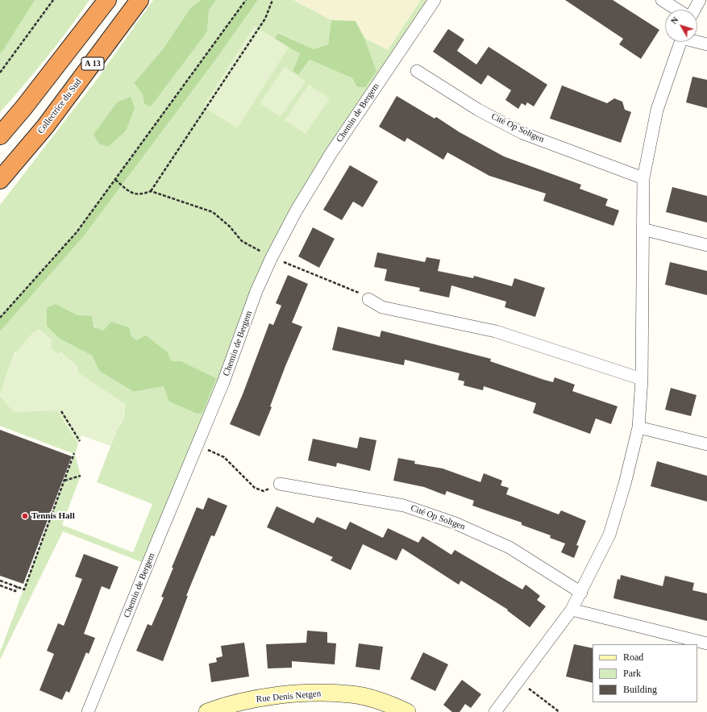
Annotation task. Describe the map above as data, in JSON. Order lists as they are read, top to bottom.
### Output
{
  "streets": {
    "highway": ["A 13", "Collectrice du Sud"],
    "main road": ["Rue Denis Netgen"],
    "street": ["Chemin de Bergem", "Cité Op Soltgen"]
  },
  "places": ["Tennis Hall"],
  "legend": ["Road", "Park", "Building"],
  "north": "top left"
}
